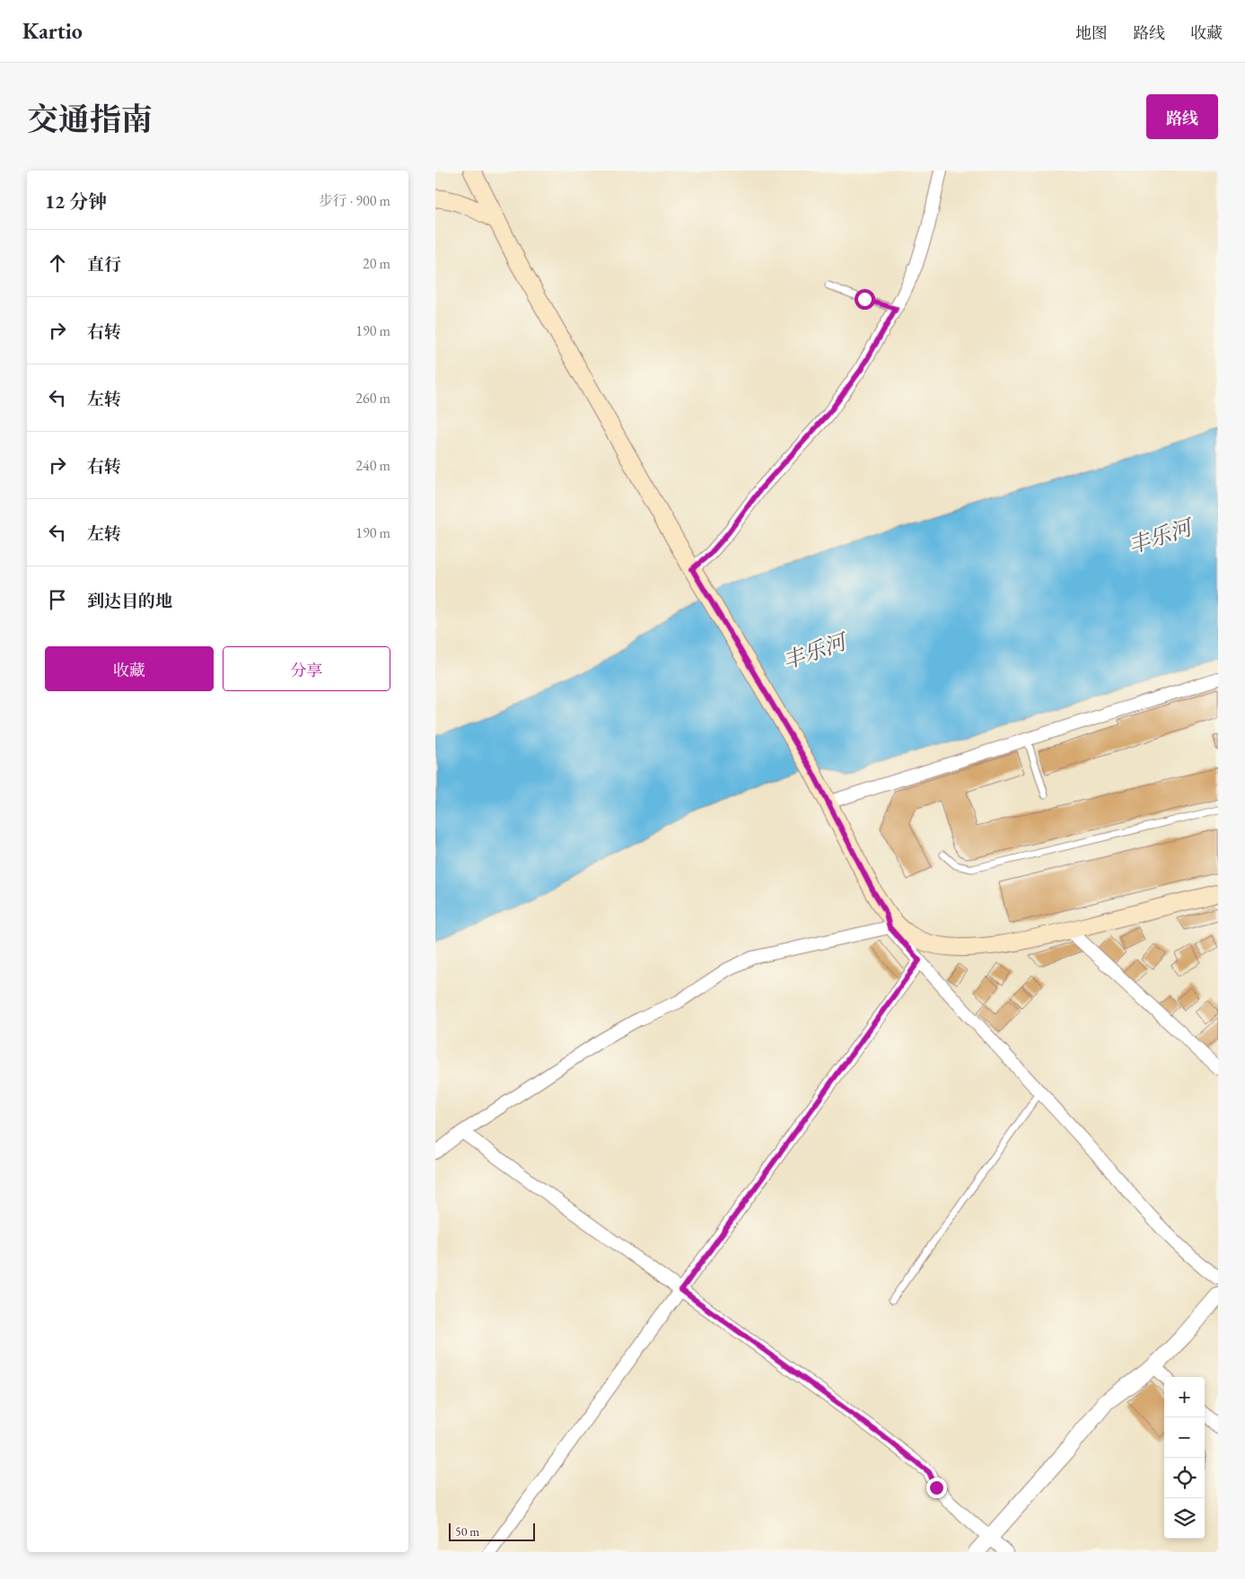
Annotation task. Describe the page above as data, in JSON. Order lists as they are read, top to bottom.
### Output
{
  "water": ["丰乐河"],
  "scale_bar": "50 m",
  "page": {
    "header": "Kartio",
    "nav": ["地图", "路线", "收藏"],
    "title": "交通指南",
    "buttons": [
      "路线",
      ["收藏", "分享"]
    ],
    "heading": ["12 分钟", "步行 · 900 m"],
    "list": [
      ["直行", "20 m"],
      ["右转", "190 m"],
      ["左转", "260 m"],
      ["右转", "240 m"],
      ["左转", "190 m"],
      "到达目的地"
    ],
    "map_buttons": ["+", "−"],
    "scale": "50 m"
  }
}
